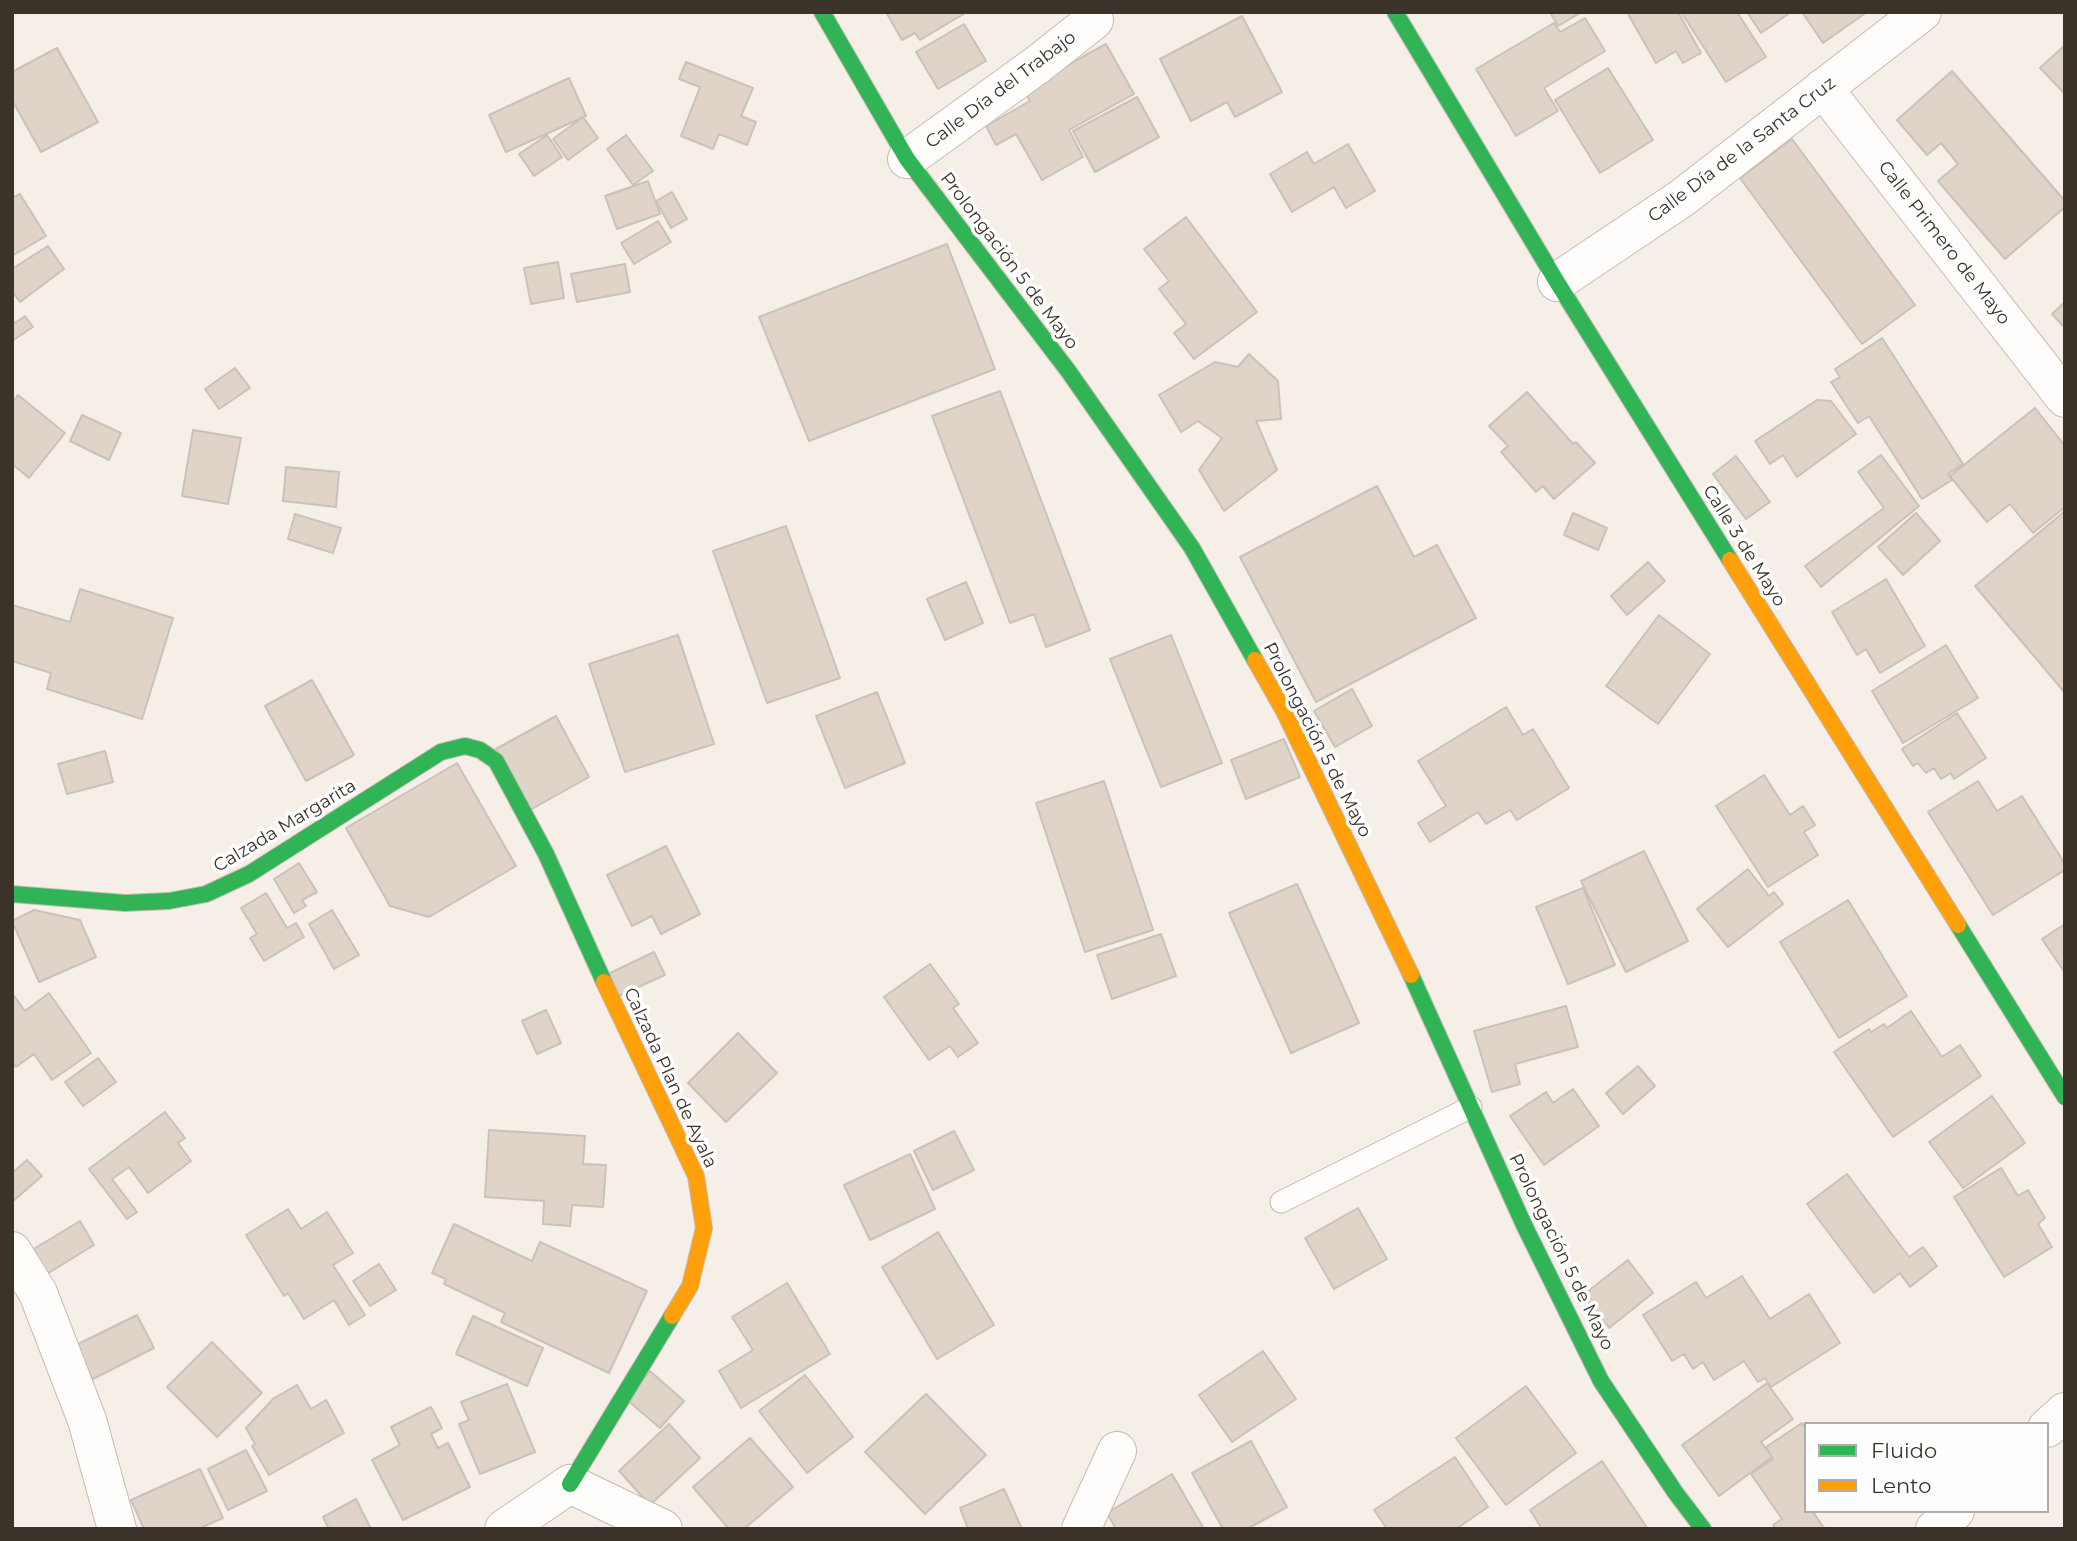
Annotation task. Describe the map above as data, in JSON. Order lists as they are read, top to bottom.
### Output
{
  "streets": {
    "street": [
      "Calle Día del Trabajo",
      "Calle Día de la Santa Cruz",
      "Calle Primero de Mayo",
      "Prolongación 5 de Mayo",
      "Calle 3 de Mayo",
      "Calzada Margarita",
      "Calzada Plan de Ayala"
    ]
  },
  "crossings": [
    ["Calle Día del Trabajo", "Prolongación 5 de Mayo"],
    ["Calle Día de la Santa Cruz", "Calle Primero de Mayo"],
    ["Calle Día de la Santa Cruz", "Calle 3 de Mayo"],
    ["Calzada Margarita", "Calzada Plan de Ayala"]
  ],
  "legend": ["Fluido", "Lento"]
}
